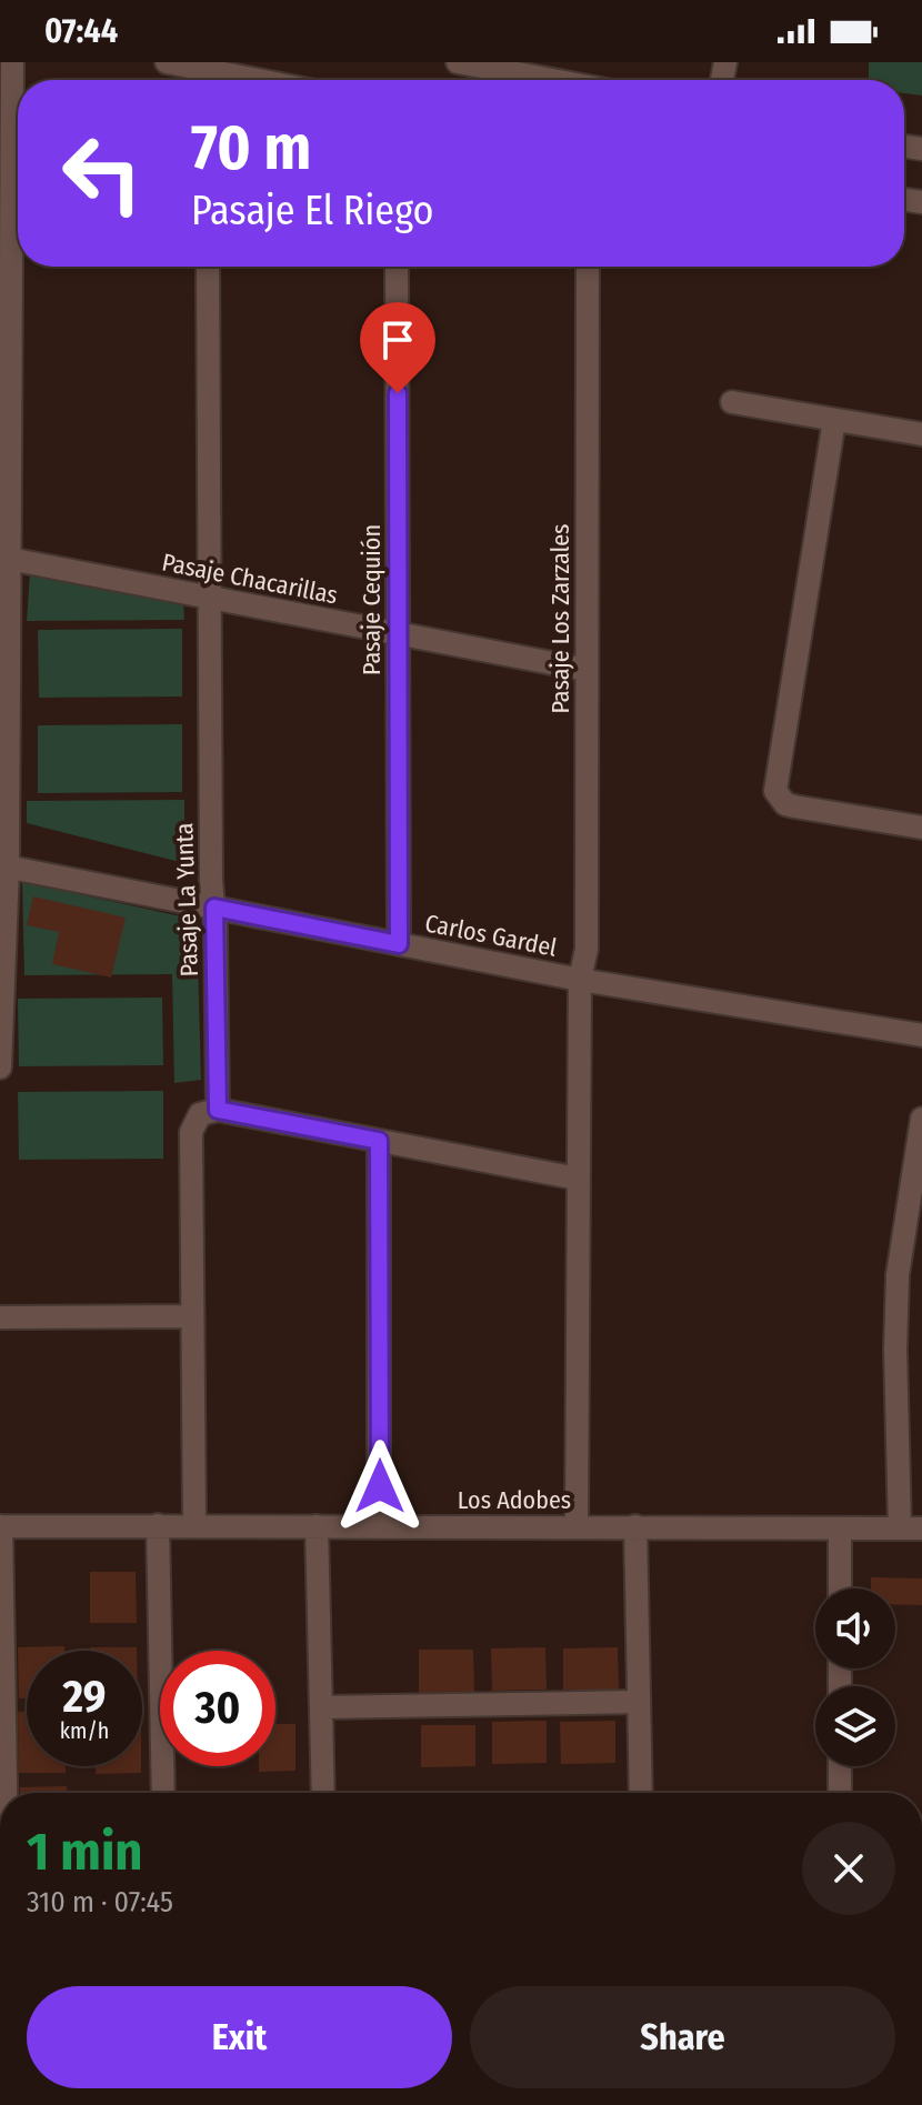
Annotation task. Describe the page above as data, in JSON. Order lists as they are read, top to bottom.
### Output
{
  "streets": {
    "street": [
      "Pasaje Chacarillas",
      "Pasaje Cequión",
      "Pasaje Los Zarzales",
      "Pasaje La Yunta",
      "Carlos Gardel",
      "Los Adobes"
    ]
  },
  "crossings": [
    ["Pasaje Chacarillas", "Pasaje Cequión"],
    ["Pasaje Chacarillas", "Pasaje Los Zarzales"],
    ["Pasaje Chacarillas", "Pasaje La Yunta"],
    ["Pasaje Cequión", "Carlos Gardel"],
    ["Pasaje Los Zarzales", "Carlos Gardel"],
    ["Pasaje Los Zarzales", "Los Adobes"],
    ["Pasaje La Yunta", "Carlos Gardel"]
  ],
  "page": {
    "status": "07:44",
    "turn": ["70 m", "Pasaje El Riego"],
    "speed": "29 km/h",
    "limit": "30",
    "heading": ["1 min", "310 m · 07:45"],
    "buttons": ["Exit", "Share"]
  }
}
